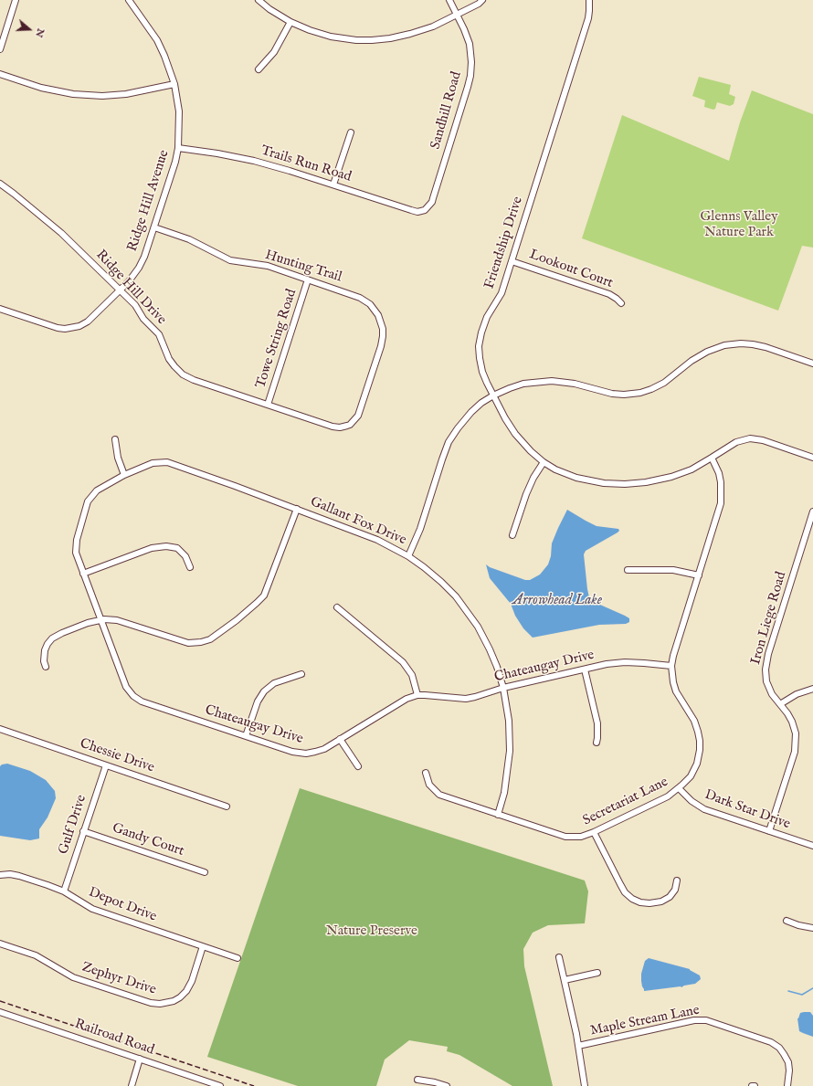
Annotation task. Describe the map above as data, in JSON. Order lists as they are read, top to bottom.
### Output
{
  "streets": {
    "street": [
      "Sandhill Road",
      "Trails Run Road",
      "Ridge Hill Avenue",
      "Friendship Drive",
      "Hunting Trail",
      "Lookout Court",
      "Ridge Hill Drive",
      "Towe String Road",
      "Gallant Fox Drive",
      "Iron Liege Road",
      "Chateaugay Drive",
      "Chessie Drive",
      "Secretariat Lane",
      "Dark Star Drive",
      "Gulf Drive",
      "Gandy Court",
      "Depot Drive",
      "Zephyr Drive",
      "Maple Stream Lane",
      "Railroad Road"
    ]
  },
  "crossings": [
    ["Sandhill Road", "Trails Run Road"],
    ["Trails Run Road", "Ridge Hill Avenue"],
    ["Ridge Hill Avenue", "Hunting Trail"],
    ["Ridge Hill Avenue", "Ridge Hill Drive"],
    ["Friendship Drive", "Lookout Court"],
    ["Friendship Drive", "Secretariat Lane"],
    ["Hunting Trail", "Ridge Hill Drive"],
    ["Hunting Trail", "Towe String Road"],
    ["Ridge Hill Drive", "Towe String Road"],
    ["Gallant Fox Drive", "Chateaugay Drive"],
    ["Gallant Fox Drive", "Secretariat Lane"],
    ["Iron Liege Road", "Dark Star Drive"],
    ["Chateaugay Drive", "Secretariat Lane"],
    ["Chessie Drive", "Gulf Drive"],
    ["Secretariat Lane", "Dark Star Drive"],
    ["Gulf Drive", "Gandy Court"],
    ["Gulf Drive", "Depot Drive"],
    ["Depot Drive", "Zephyr Drive"]
  ],
  "water": ["Arrowhead Lake"],
  "parks": ["Glenns Valley Nature Park", "Nature Preserve"],
  "north": "right"
}
